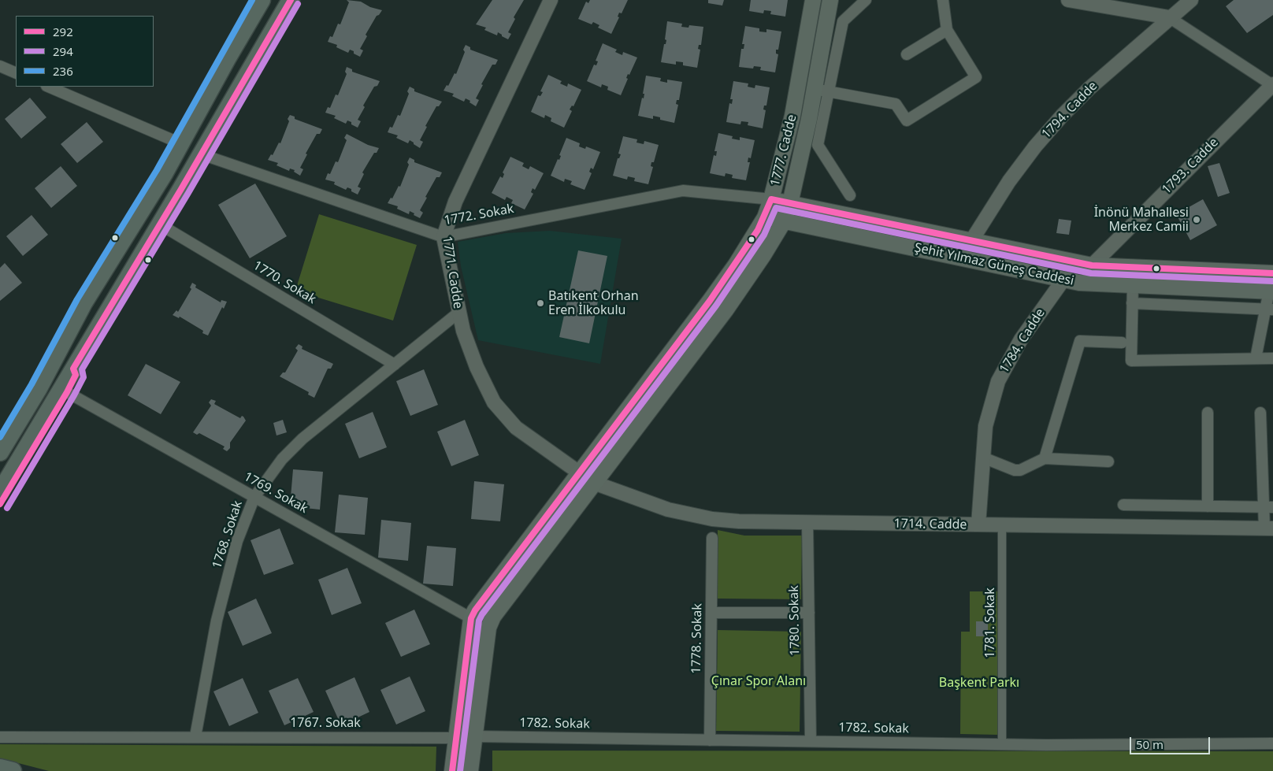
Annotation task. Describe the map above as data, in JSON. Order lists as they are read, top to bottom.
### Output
{
  "streets": {
    "main road": ["1777. Cadde", "Şehit Yılmaz Güneş Caddesi"],
    "street": [
      "1794. Cadde",
      "1793. Cadde",
      "1772. Sokak",
      "1771. Cadde",
      "1770. Sokak",
      "1784. Cadde",
      "1769. Sokak",
      "1714. Cadde",
      "1768. Sokak",
      "1780. Sokak",
      "1781. Sokak",
      "1778. Sokak",
      "1767. Sokak",
      "1782. Sokak"
    ]
  },
  "crossings": [
    ["1794. Cadde", "Şehit Yılmaz Güneş Caddesi"],
    ["1777. Cadde", "1772. Sokak"],
    ["1777. Cadde", "Şehit Yılmaz Güneş Caddesi"],
    ["1777. Cadde", "1771. Cadde"],
    ["1777. Cadde", "1769. Sokak"],
    ["1777. Cadde", "1714. Cadde"],
    ["1777. Cadde", "1767. Sokak"],
    ["1777. Cadde", "1782. Sokak"],
    ["1793. Cadde", "Şehit Yılmaz Güneş Caddesi"],
    ["1772. Sokak", "Şehit Yılmaz Güneş Caddesi"],
    ["1772. Sokak", "1771. Cadde"],
    ["Şehit Yılmaz Güneş Caddesi", "1784. Cadde"],
    ["1771. Cadde", "1768. Sokak"],
    ["1770. Sokak", "1768. Sokak"],
    ["1784. Cadde", "1714. Cadde"],
    ["1769. Sokak", "1768. Sokak"],
    ["1714. Cadde", "1780. Sokak"],
    ["1714. Cadde", "1781. Sokak"],
    ["1768. Sokak", "1767. Sokak"],
    ["1780. Sokak", "1782. Sokak"],
    ["1781. Sokak", "1782. Sokak"],
    ["1778. Sokak", "1782. Sokak"]
  ],
  "parks": ["Çınar Spor Alanı", "Başkent Parkı"],
  "places": ["İnönü Mahallesi Merkez Camii", "Batıkent Orhan Eren İlkokulu"],
  "lines": ["transit line 292", "transit line 236", "transit line 294"],
  "legend": ["292", "294", "236"],
  "scale_bar": "50 m"
}
